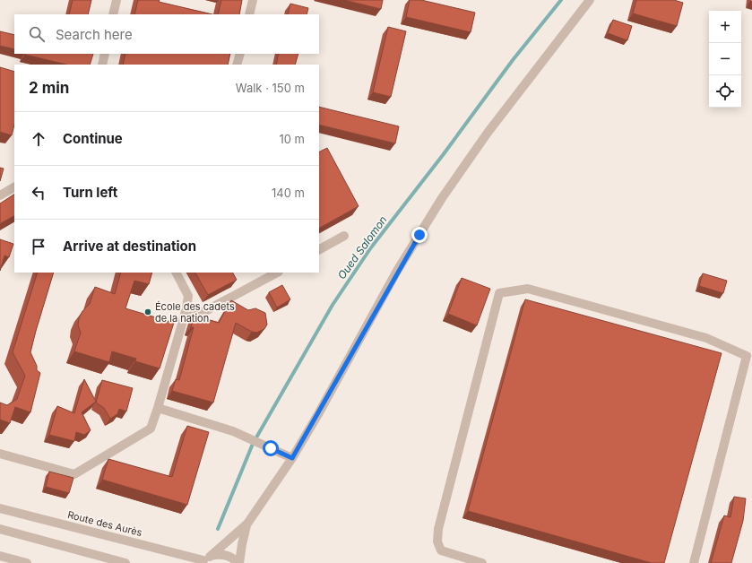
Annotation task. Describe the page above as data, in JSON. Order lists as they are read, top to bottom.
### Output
{
  "streets": {
    "street": ["Route des Aurès"]
  },
  "water": ["Oued Salomon"],
  "places": ["École des cadets de la nation"],
  "page": {
    "map_buttons": ["+", "−"],
    "search": "Search here",
    "heading": ["2 min", "Walk · 150 m"],
    "list": [
      ["Continue", "10 m"],
      ["Turn left", "140 m"],
      "Arrive at destination"
    ]
  }
}
